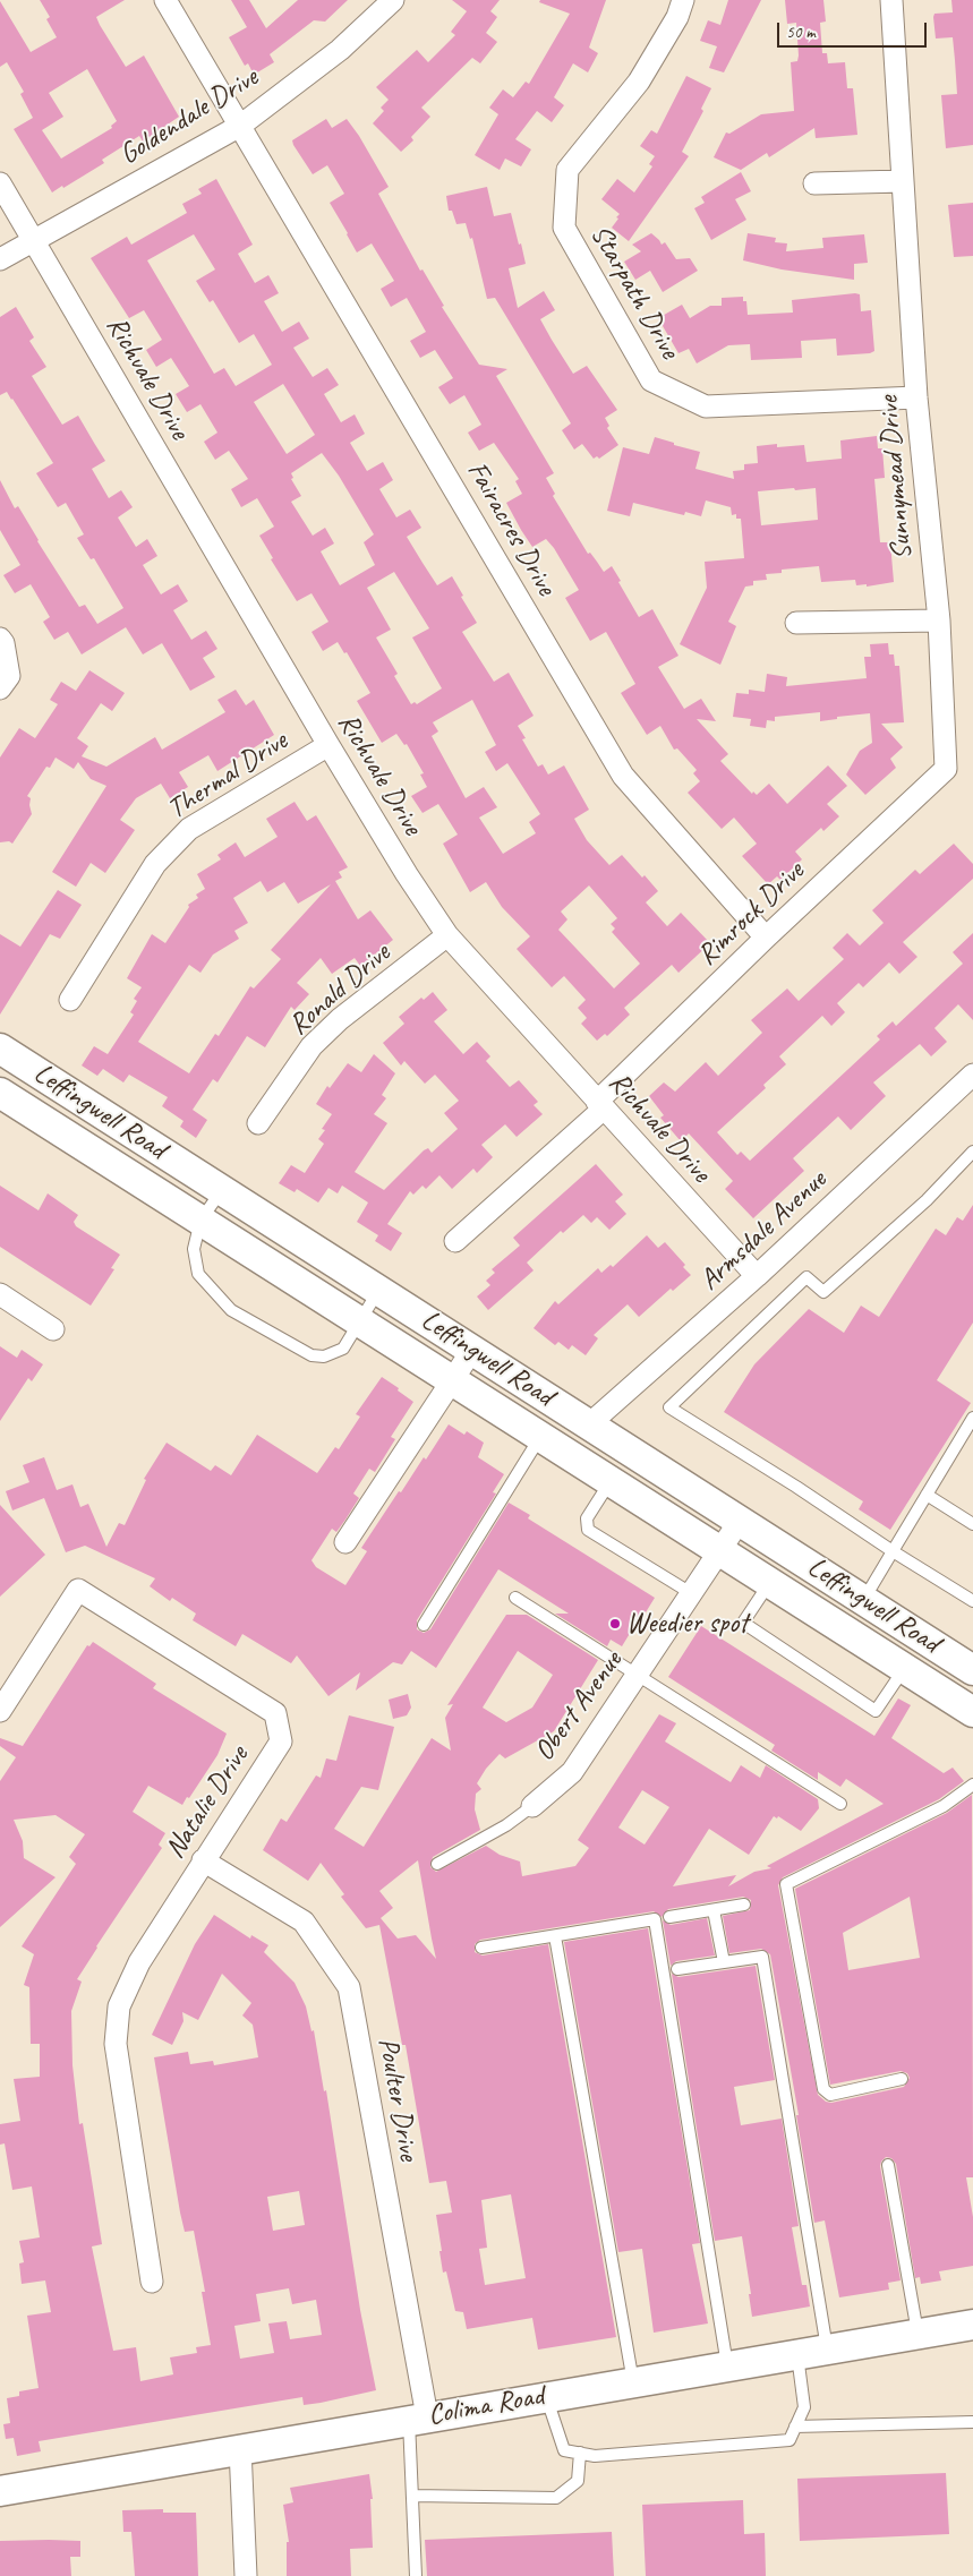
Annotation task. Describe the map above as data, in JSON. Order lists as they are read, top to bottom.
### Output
{
  "streets": {
    "main road": ["Leffingwell Road", "Colima Road"],
    "street": [
      "Goldendale Drive",
      "Starpath Drive",
      "Richvale Drive",
      "Sunnymead Drive",
      "Fairacres Drive",
      "Thermal Drive",
      "Rimrock Drive",
      "Ronald Drive",
      "Armsdale Avenue",
      "Obert Avenue",
      "Natalie Drive",
      "Poulter Drive"
    ]
  },
  "crossings": [
    ["Goldendale Drive", "Richvale Drive"],
    ["Goldendale Drive", "Fairacres Drive"],
    ["Starpath Drive", "Sunnymead Drive"],
    ["Richvale Drive", "Thermal Drive"],
    ["Richvale Drive", "Rimrock Drive"],
    ["Richvale Drive", "Ronald Drive"],
    ["Richvale Drive", "Armsdale Avenue"],
    ["Sunnymead Drive", "Rimrock Drive"],
    ["Fairacres Drive", "Rimrock Drive"],
    ["Leffingwell Road", "Armsdale Avenue"],
    ["Leffingwell Road", "Obert Avenue"],
    ["Natalie Drive", "Poulter Drive"],
    ["Poulter Drive", "Colima Road"]
  ],
  "places": ["Weedier spot"],
  "scale_bar": "50 m"
}
